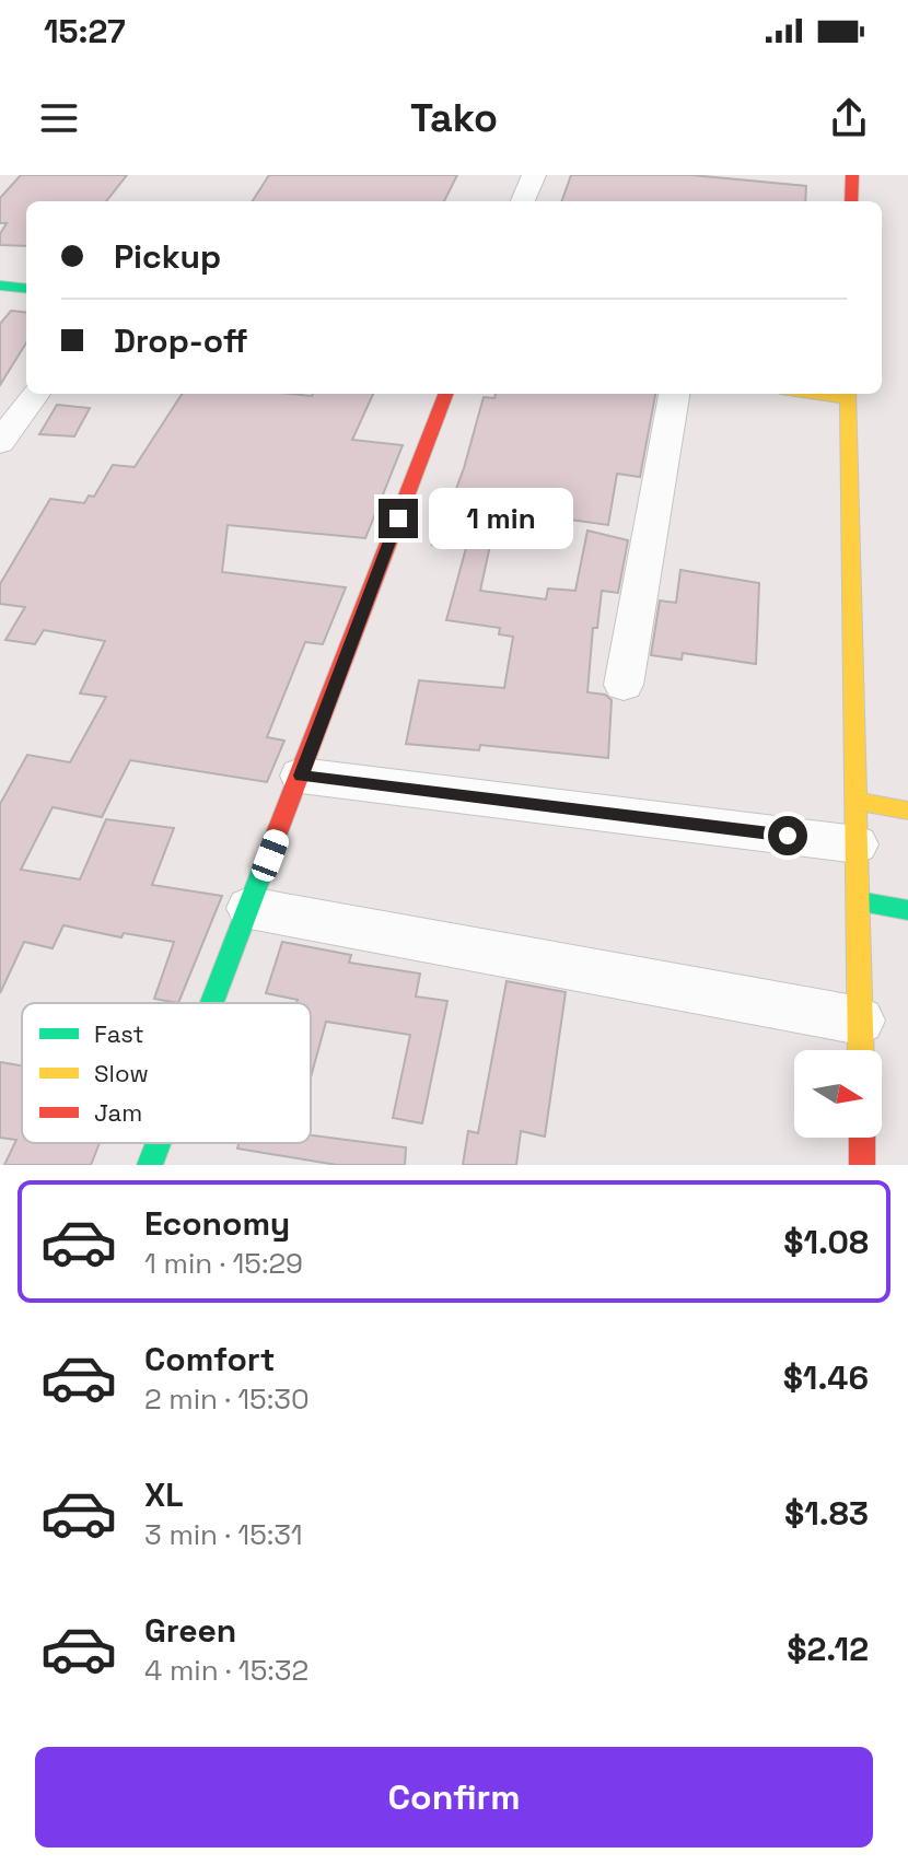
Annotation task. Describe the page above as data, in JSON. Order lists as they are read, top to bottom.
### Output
{
  "legend": ["Fast", "Slow", "Jam"],
  "north": "right",
  "page": {
    "status": "15:27",
    "header": "Tako",
    "banner": ["Pickup", "Drop-off"],
    "bubble": "1 min",
    "list": [
      {
        "name": "Economy",
        "note": "1 min · 15:29",
        "value": "$1.08"
      },
      {
        "name": "Comfort",
        "note": "2 min · 15:30",
        "value": "$1.46"
      },
      {
        "name": "XL",
        "note": "3 min · 15:31",
        "value": "$1.83"
      },
      {
        "name": "Green",
        "note": "4 min · 15:32",
        "value": "$2.12"
      }
    ],
    "buttons": "Confirm"
  }
}
